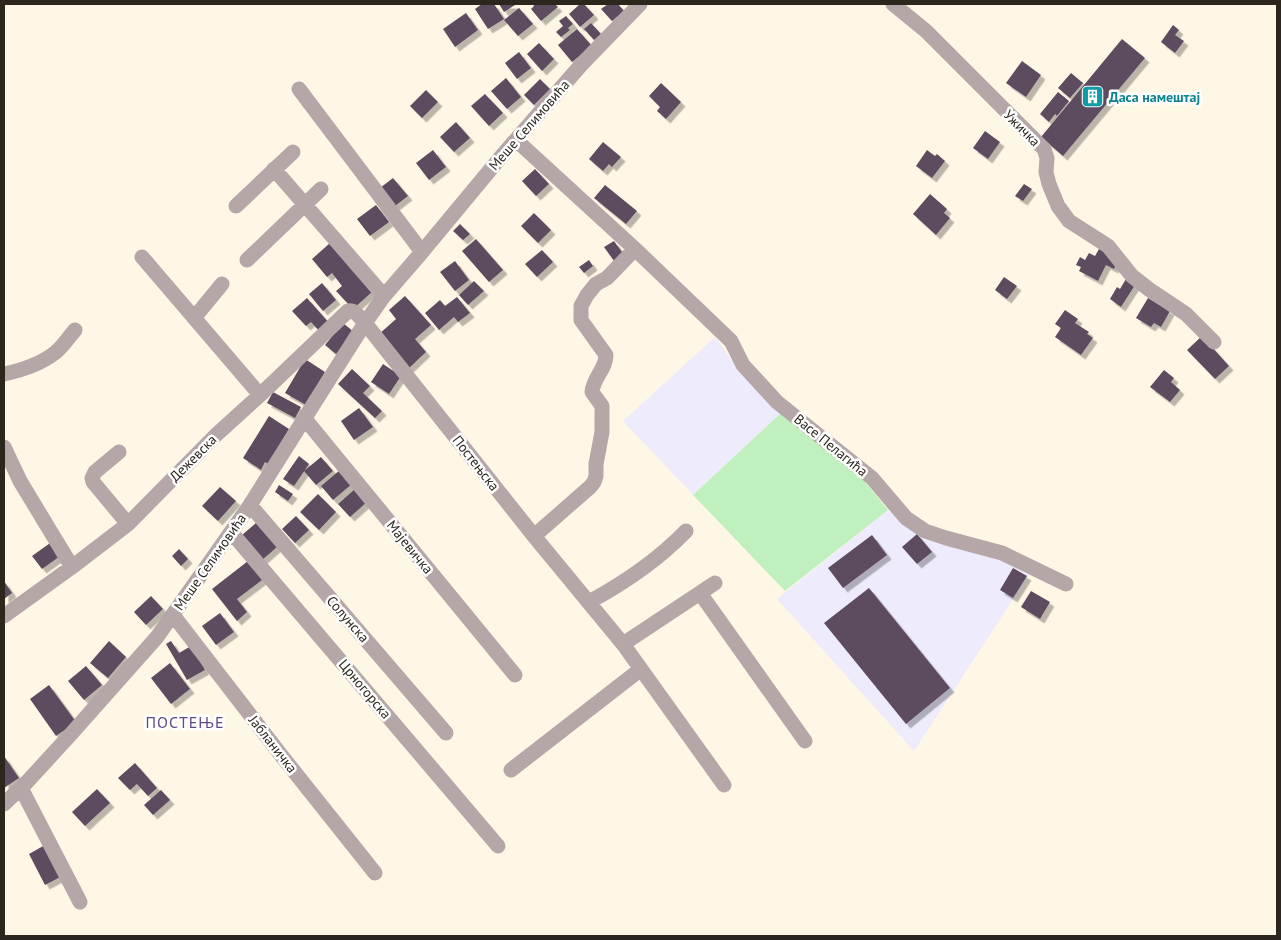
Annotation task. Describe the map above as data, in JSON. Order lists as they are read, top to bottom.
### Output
{
  "streets": {
    "street": [
      "Меше Селимовића",
      "Ужичка",
      "Васе Пелагића",
      "Дежевска",
      "Постењска",
      "Мајевичка",
      "Солунска",
      "Црногорска",
      "Јабланичка"
    ]
  },
  "crossings": [
    ["Меше Селимовића", "Васе Пелагића"],
    ["Меше Селимовића", "Дежевска"],
    ["Меше Селимовића", "Постењска"],
    ["Меше Селимовића", "Мајевичка"],
    ["Меше Селимовића", "Солунска"],
    ["Меше Селимовића", "Црногорска"],
    ["Меше Селимовића", "Јабланичка"],
    ["Дежевска", "Постењска"]
  ],
  "districts": ["ПОСТЕЊЕ"],
  "places": {
    "building": ["Даса намештај"]
  }
}
